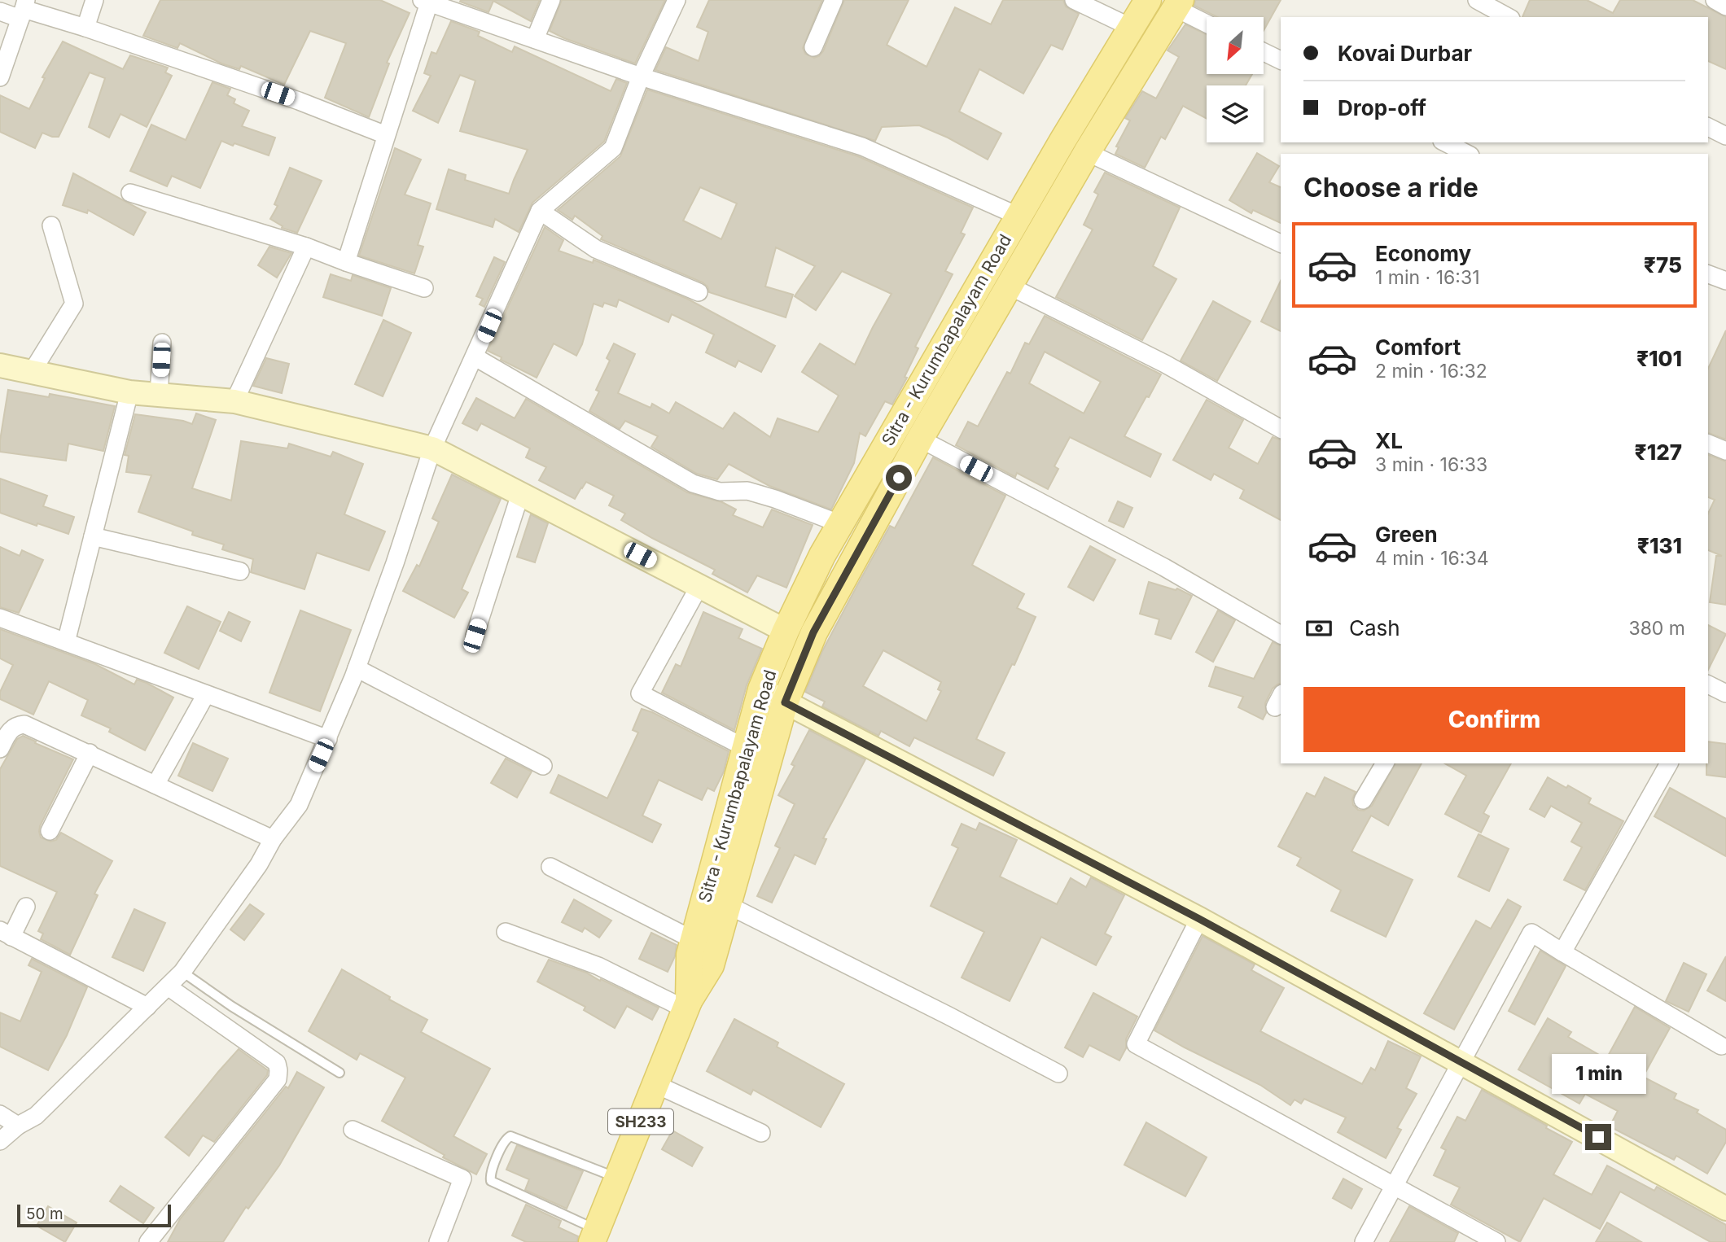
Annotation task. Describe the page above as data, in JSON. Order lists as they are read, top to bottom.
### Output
{
  "streets": {
    "main road": ["Sitra - Kurumbapalayam Road", "SH233"]
  },
  "scale_bar": "50 m",
  "north": "bottom left",
  "page": {
    "banner": ["Kovai Durbar", "Drop-off"],
    "heading": "Choose a ride",
    "list": [
      {
        "name": "Economy",
        "note": "1 min · 16:31",
        "value": "₹75"
      },
      {
        "name": "Comfort",
        "note": "2 min · 16:32",
        "value": "₹101"
      },
      {
        "name": "XL",
        "note": "3 min · 16:33",
        "value": "₹127"
      },
      {
        "name": "Green",
        "note": "4 min · 16:34",
        "value": "₹131"
      }
    ],
    "pay": ["Cash", "380 m"],
    "buttons": "Confirm",
    "bubble": "1 min",
    "scale": "50 m"
  }
}
